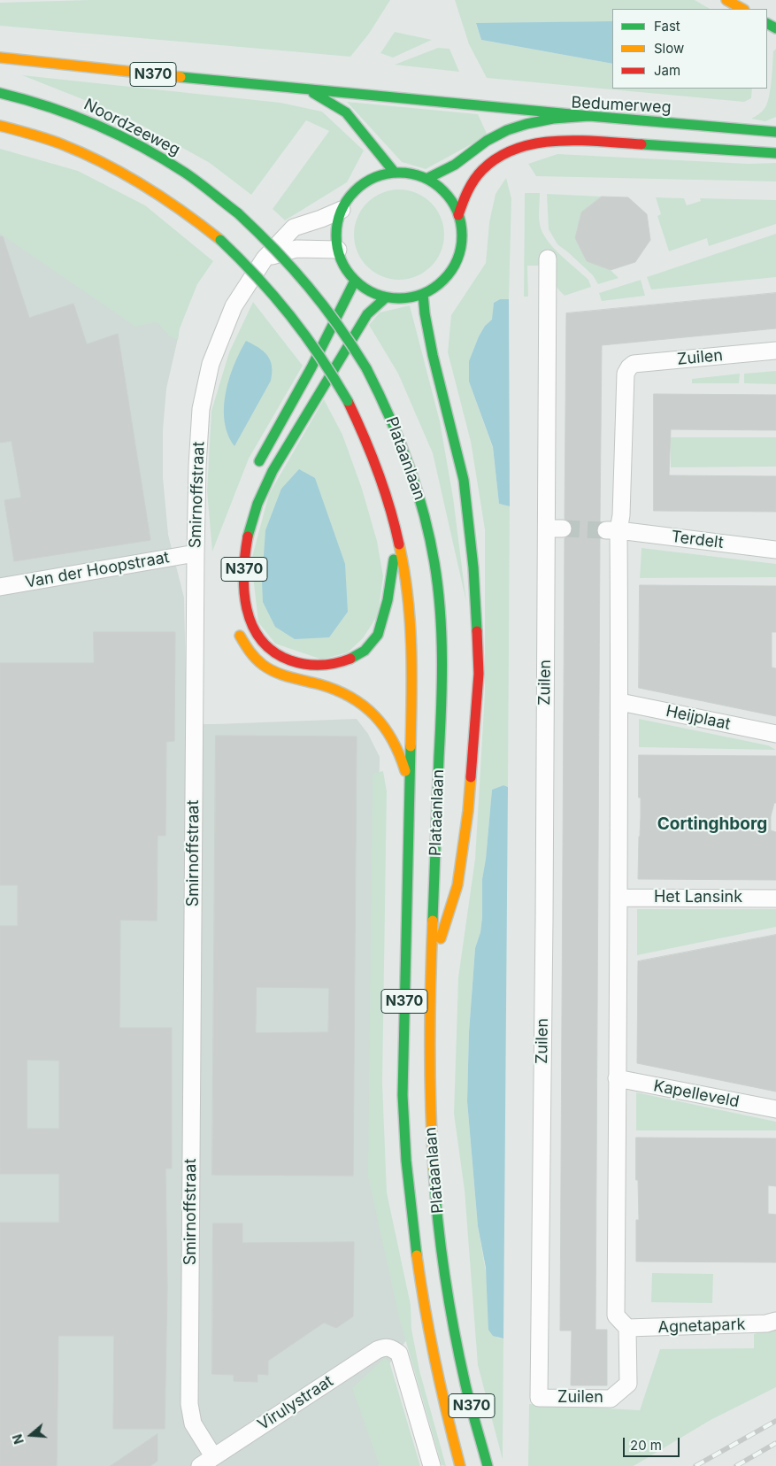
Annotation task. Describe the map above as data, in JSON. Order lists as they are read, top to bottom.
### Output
{
  "streets": {
    "main road": [
      "N370",
      "Bedumerweg",
      "Noordzeeweg",
      "Plataanlaan"
    ],
    "street": [
      "Zuilen",
      "Smirnoffstraat",
      "Terdelt",
      "Van der Hoopstraat",
      "Heijplaat",
      "Het Lansink",
      "Kapelleveld",
      "Agnetapark",
      "Virulystraat"
    ]
  },
  "crossings": [
    ["N370", "Bedumerweg"],
    ["N370", "Plataanlaan"],
    ["N370", "Smirnoffstraat"],
    ["Bedumerweg", "Smirnoffstraat"],
    ["Noordzeeweg", "Plataanlaan"],
    ["Zuilen", "Terdelt"],
    ["Zuilen", "Heijplaat"],
    ["Zuilen", "Het Lansink"],
    ["Zuilen", "Kapelleveld"],
    ["Zuilen", "Agnetapark"],
    ["Smirnoffstraat", "Van der Hoopstraat"],
    ["Smirnoffstraat", "Virulystraat"]
  ],
  "districts": ["Cortinghborg"],
  "legend": ["Fast", "Slow", "Jam"],
  "scale_bar": "20 m",
  "north": "left"
}
